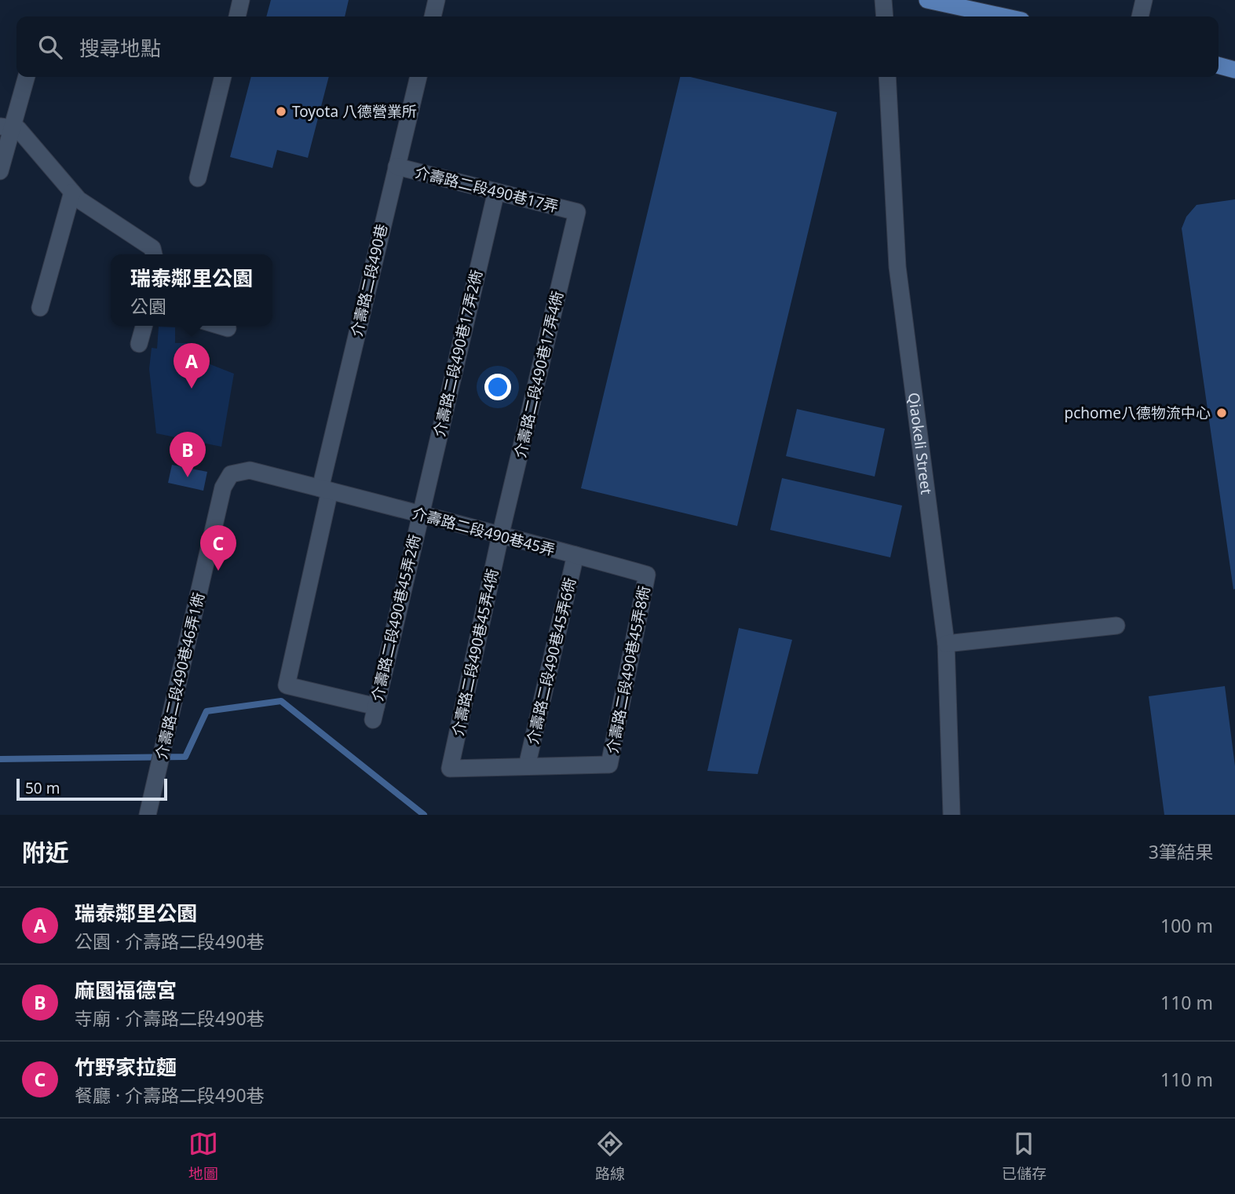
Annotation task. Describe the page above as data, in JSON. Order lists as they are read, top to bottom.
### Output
{
  "streets": {
    "street": [
      "介壽路二段490巷17弄",
      "介壽路二段490巷",
      "介壽路二段490巷17弄2衖",
      "介壽路二段490巷17弄4衖",
      "Qiaokeli Street",
      "介壽路二段490巷45弄",
      "介壽路二段490巷45弄2衖",
      "介壽路二段490巷45弄4衖",
      "介壽路二段490巷45弄6衖",
      "介壽路二段490巷45弄8衖",
      "介壽路二段490巷46弄1衖"
    ]
  },
  "crossings": [
    ["介壽路二段490巷17弄", "介壽路二段490巷"],
    ["介壽路二段490巷17弄", "介壽路二段490巷17弄2衖"],
    ["介壽路二段490巷17弄", "介壽路二段490巷17弄4衖"],
    ["介壽路二段490巷", "介壽路二段490巷45弄"],
    ["介壽路二段490巷", "介壽路二段490巷45弄2衖"],
    ["介壽路二段490巷17弄2衖", "介壽路二段490巷45弄"],
    ["介壽路二段490巷17弄2衖", "介壽路二段490巷45弄2衖"],
    ["介壽路二段490巷17弄4衖", "介壽路二段490巷45弄"],
    ["介壽路二段490巷17弄4衖", "介壽路二段490巷45弄4衖"],
    ["介壽路二段490巷45弄", "介壽路二段490巷45弄2衖"],
    ["介壽路二段490巷45弄", "介壽路二段490巷45弄4衖"],
    ["介壽路二段490巷45弄", "介壽路二段490巷45弄6衖"],
    ["介壽路二段490巷45弄", "介壽路二段490巷45弄8衖"],
    ["介壽路二段490巷45弄", "介壽路二段490巷46弄1衖"],
    ["介壽路二段490巷45弄4衖", "介壽路二段490巷45弄6衖"],
    ["介壽路二段490巷45弄4衖", "介壽路二段490巷45弄8衖"],
    ["介壽路二段490巷45弄6衖", "介壽路二段490巷45弄8衖"]
  ],
  "places": ["Toyota 八德營業所", "pchome八德物流中心"],
  "scale_bar": "50 m",
  "page": {
    "search": "搜尋地點",
    "popup": ["瑞泰鄰里公園", "公園"],
    "pins": ["A", "B", "C"],
    "scale": "50 m",
    "heading": ["附近", "3筆結果"],
    "list": [
      {
        "mark": "A",
        "name": "瑞泰鄰里公園",
        "note": "公園 · 介壽路二段490巷",
        "value": "100 m"
      },
      {
        "mark": "B",
        "name": "麻園福德宮",
        "note": "寺廟 · 介壽路二段490巷",
        "value": "110 m"
      },
      {
        "mark": "C",
        "name": "竹野家拉麵",
        "note": "餐廳 · 介壽路二段490巷",
        "value": "110 m"
      }
    ],
    "nav": ["地圖", "路線", "已儲存"]
  }
}
